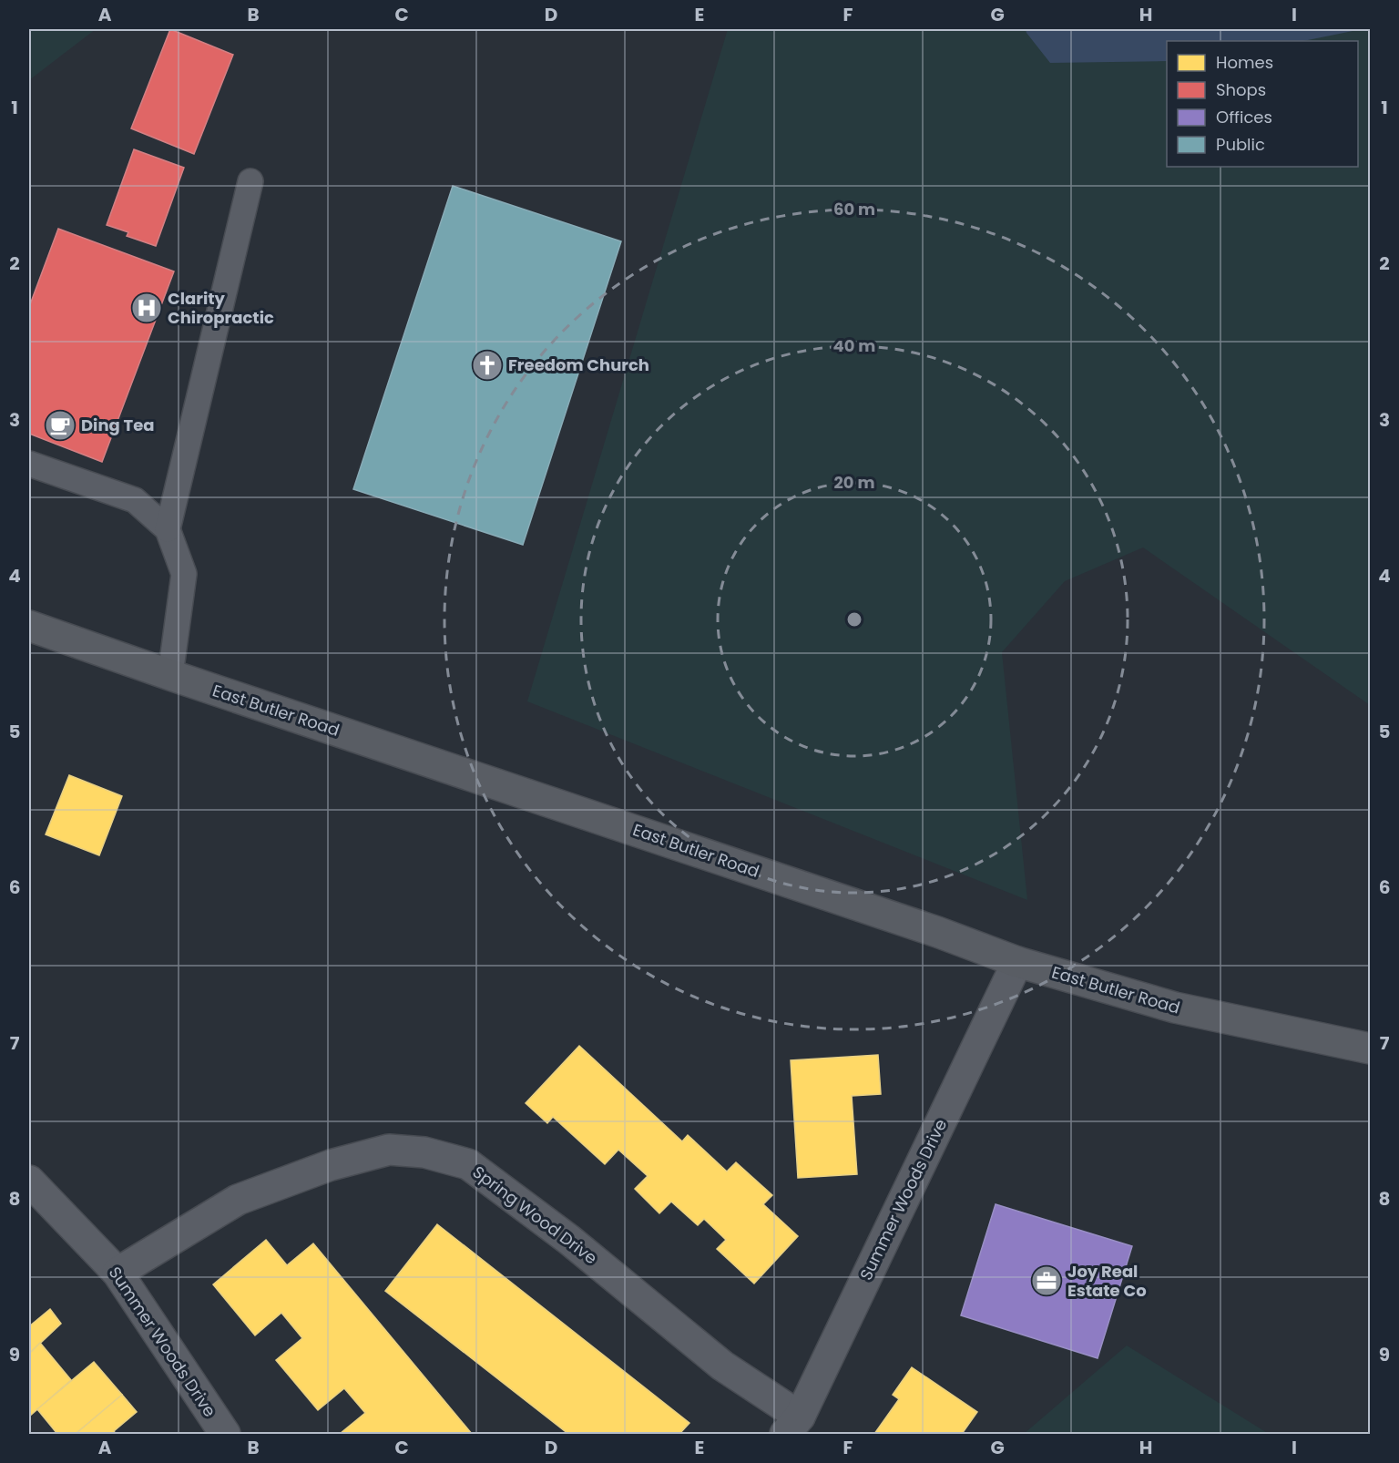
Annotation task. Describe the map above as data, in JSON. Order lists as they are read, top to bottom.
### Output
{
  "streets": {
    "main road": ["East Butler Road"],
    "street": ["Summer Woods Drive", "Spring Wood Drive"]
  },
  "crossings": [
    ["East Butler Road", "Summer Woods Drive"],
    ["Summer Woods Drive", "Spring Wood Drive"]
  ],
  "places": {
    "hospital": ["Clarity Chiropractic"],
    "church": ["Freedom Church"],
    "cafe": ["Ding Tea"],
    "office": ["Joy Real Estate Co"]
  },
  "legend": [
    "Homes",
    "Shops",
    "Offices",
    "Public"
  ],
  "grid": {
    "columns": [
      "A",
      "B",
      "C",
      "D",
      "E",
      "F",
      "G",
      "H",
      "I"
    ],
    "rows": [
      "1",
      "2",
      "3",
      "4",
      "5",
      "6",
      "7",
      "8",
      "9"
    ]
  },
  "rings": ["60 m", "40 m", "20 m"]
}
